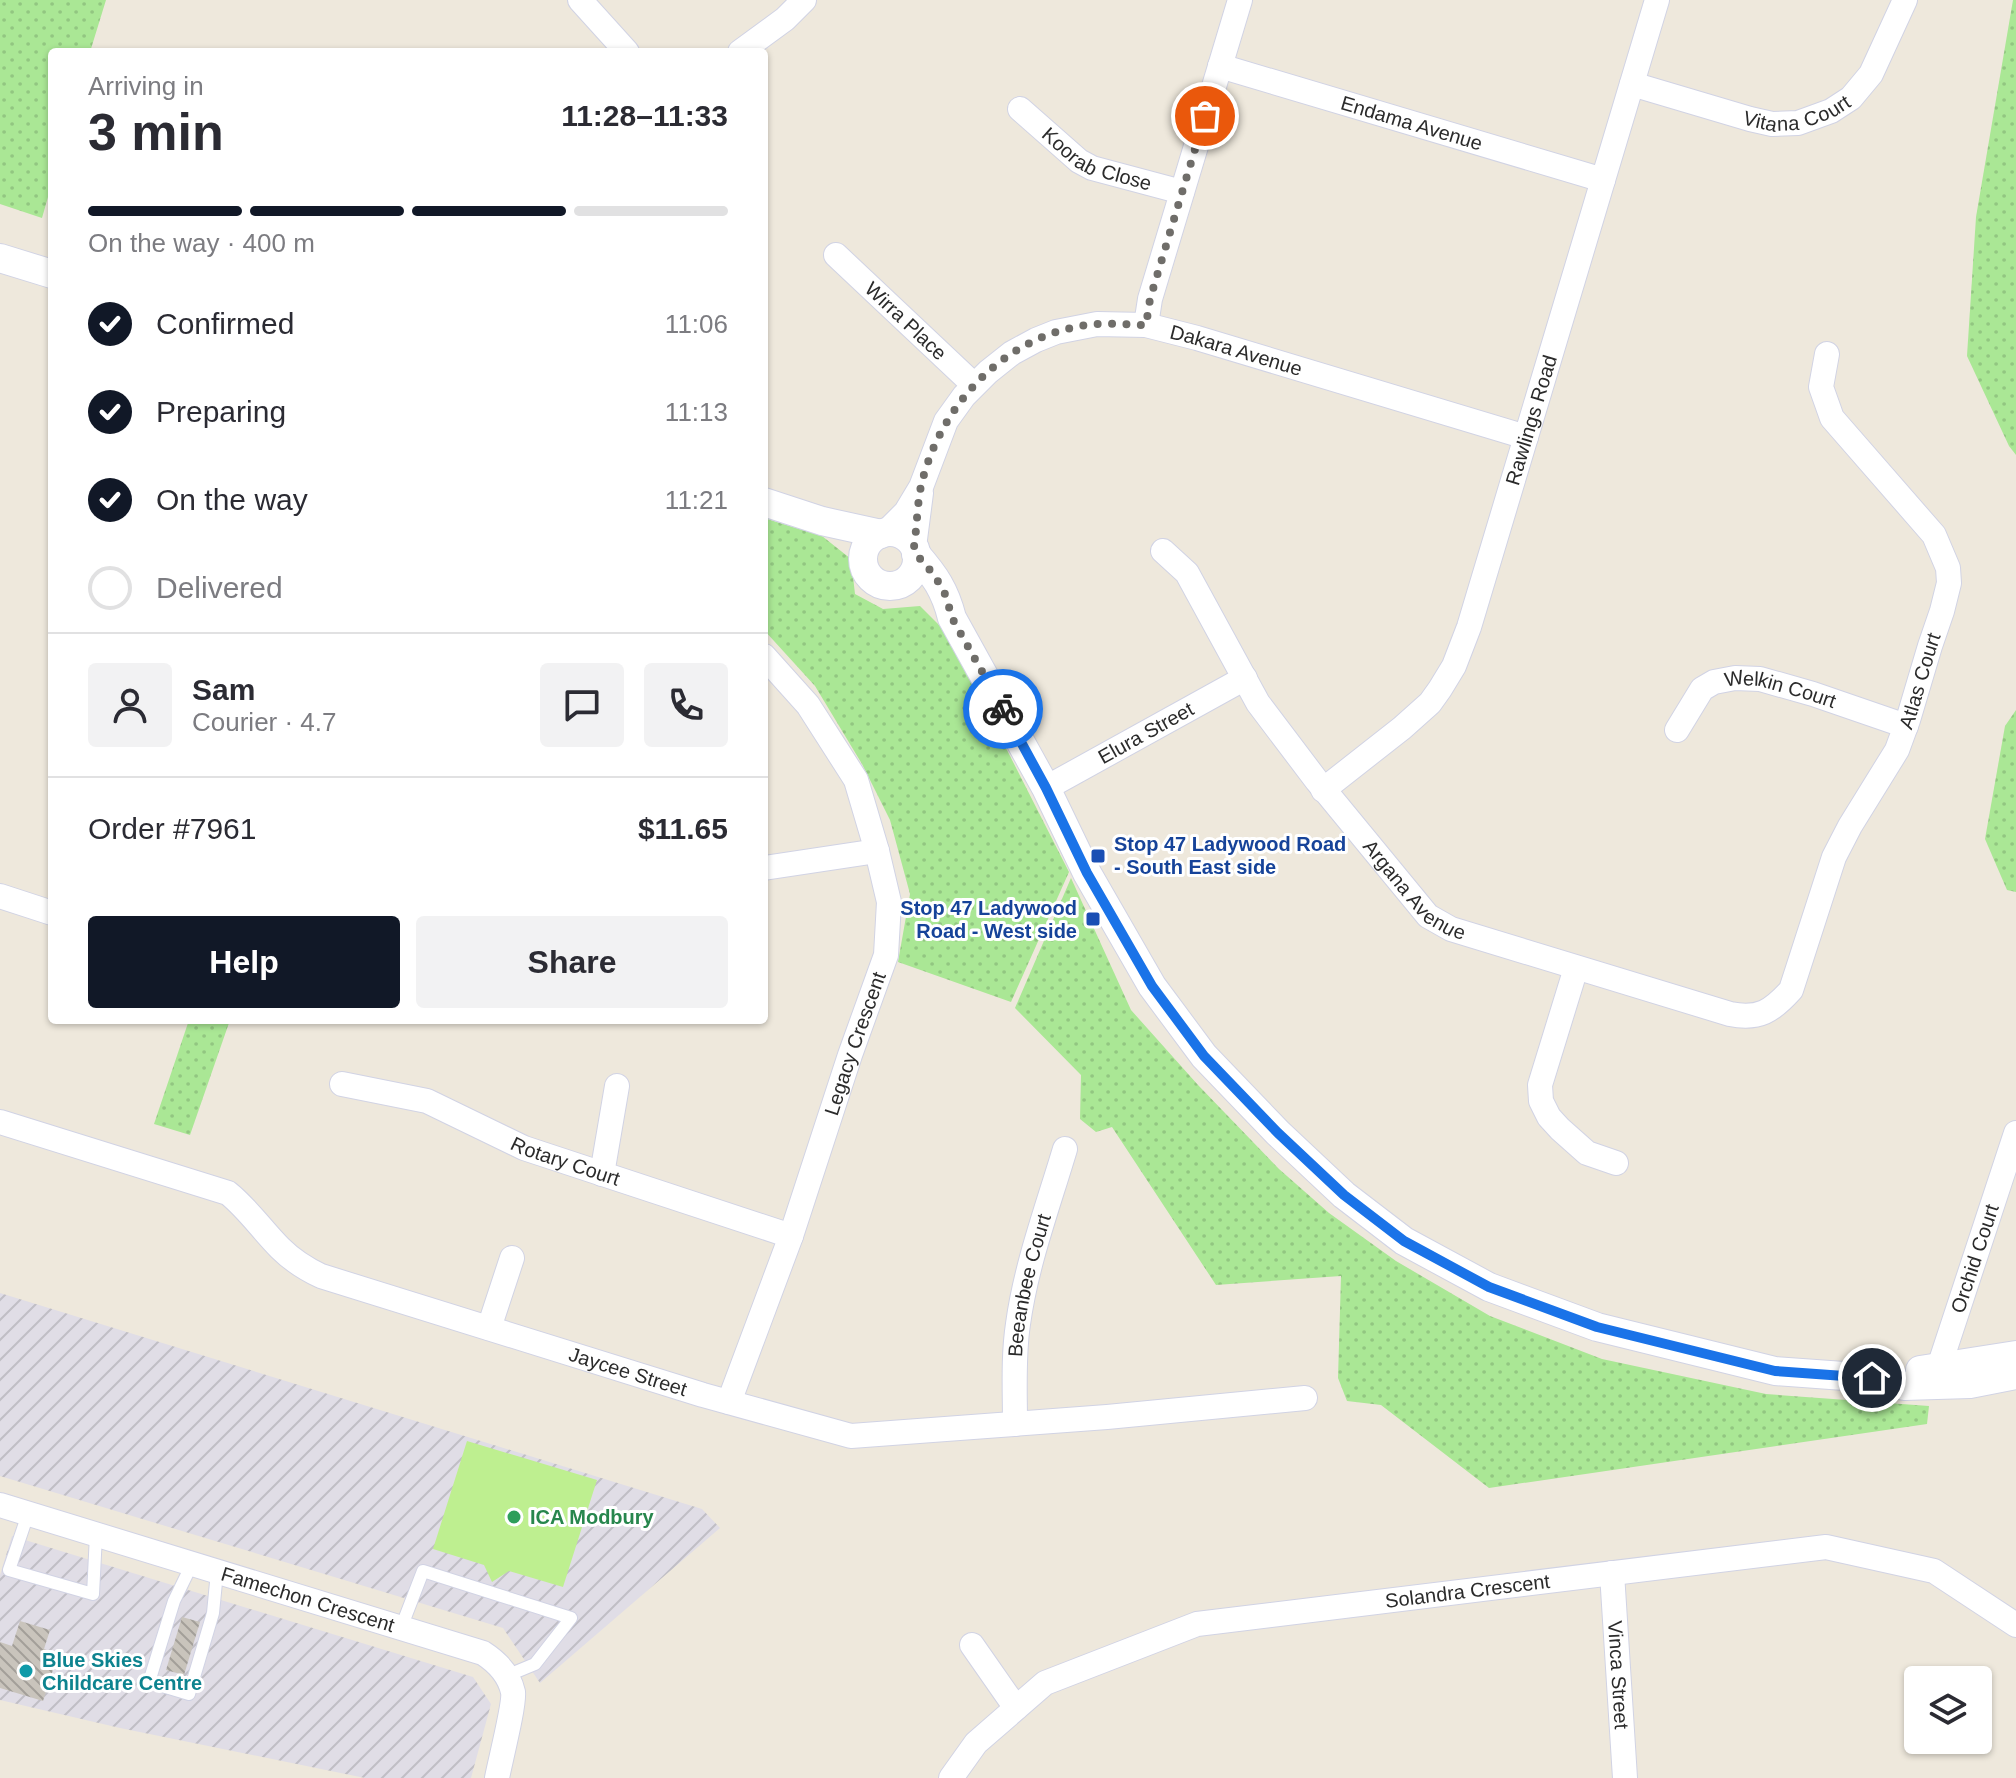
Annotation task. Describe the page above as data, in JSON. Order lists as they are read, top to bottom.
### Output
{
  "streets": {
    "street": [
      "Vitana Court",
      "Endama Avenue",
      "Koorab Close",
      "Wirra Place",
      "Dakara Avenue",
      "Rawlings Road",
      "Atlas Court",
      "Welkin Court",
      "Elura Street",
      "Argana Avenue",
      "Legacy Crescent",
      "Rotary Court",
      "Orchid Court",
      "Beeanbee Court",
      "Jaycee Street",
      "Solandra Crescent",
      "Famechon Crescent",
      "Vinca Street"
    ]
  },
  "crossings": [
    ["Vitana Court", "Rawlings Road"],
    ["Endama Avenue", "Rawlings Road"],
    ["Wirra Place", "Dakara Avenue"],
    ["Dakara Avenue", "Rawlings Road"],
    ["Rawlings Road", "Argana Avenue"],
    ["Atlas Court", "Welkin Court"],
    ["Atlas Court", "Argana Avenue"],
    ["Elura Street", "Argana Avenue"],
    ["Legacy Crescent", "Rotary Court"],
    ["Legacy Crescent", "Jaycee Street"],
    ["Beeanbee Court", "Jaycee Street"],
    ["Solandra Crescent", "Vinca Street"]
  ],
  "places": {
    "transit": ["Stop 47 Ladywood Road - South East side", "Stop 47 Ladywood Road - West side"],
    "other": ["ICA Modbury", "Blue Skies Childcare Centre"]
  },
  "page": {
    "heading": ["3 min", "Arriving in", "11:28–11:33"],
    "panel": [
      "Sam",
      "Courier · 4.7",
      "Order #7961",
      "$11.65"
    ],
    "bar": "On the way · 400 m",
    "list": [
      ["Confirmed", "11:06"],
      ["Preparing", "11:13"],
      ["On the way", "11:21"],
      "Delivered"
    ],
    "buttons": ["Help", "Share"]
  }
}
